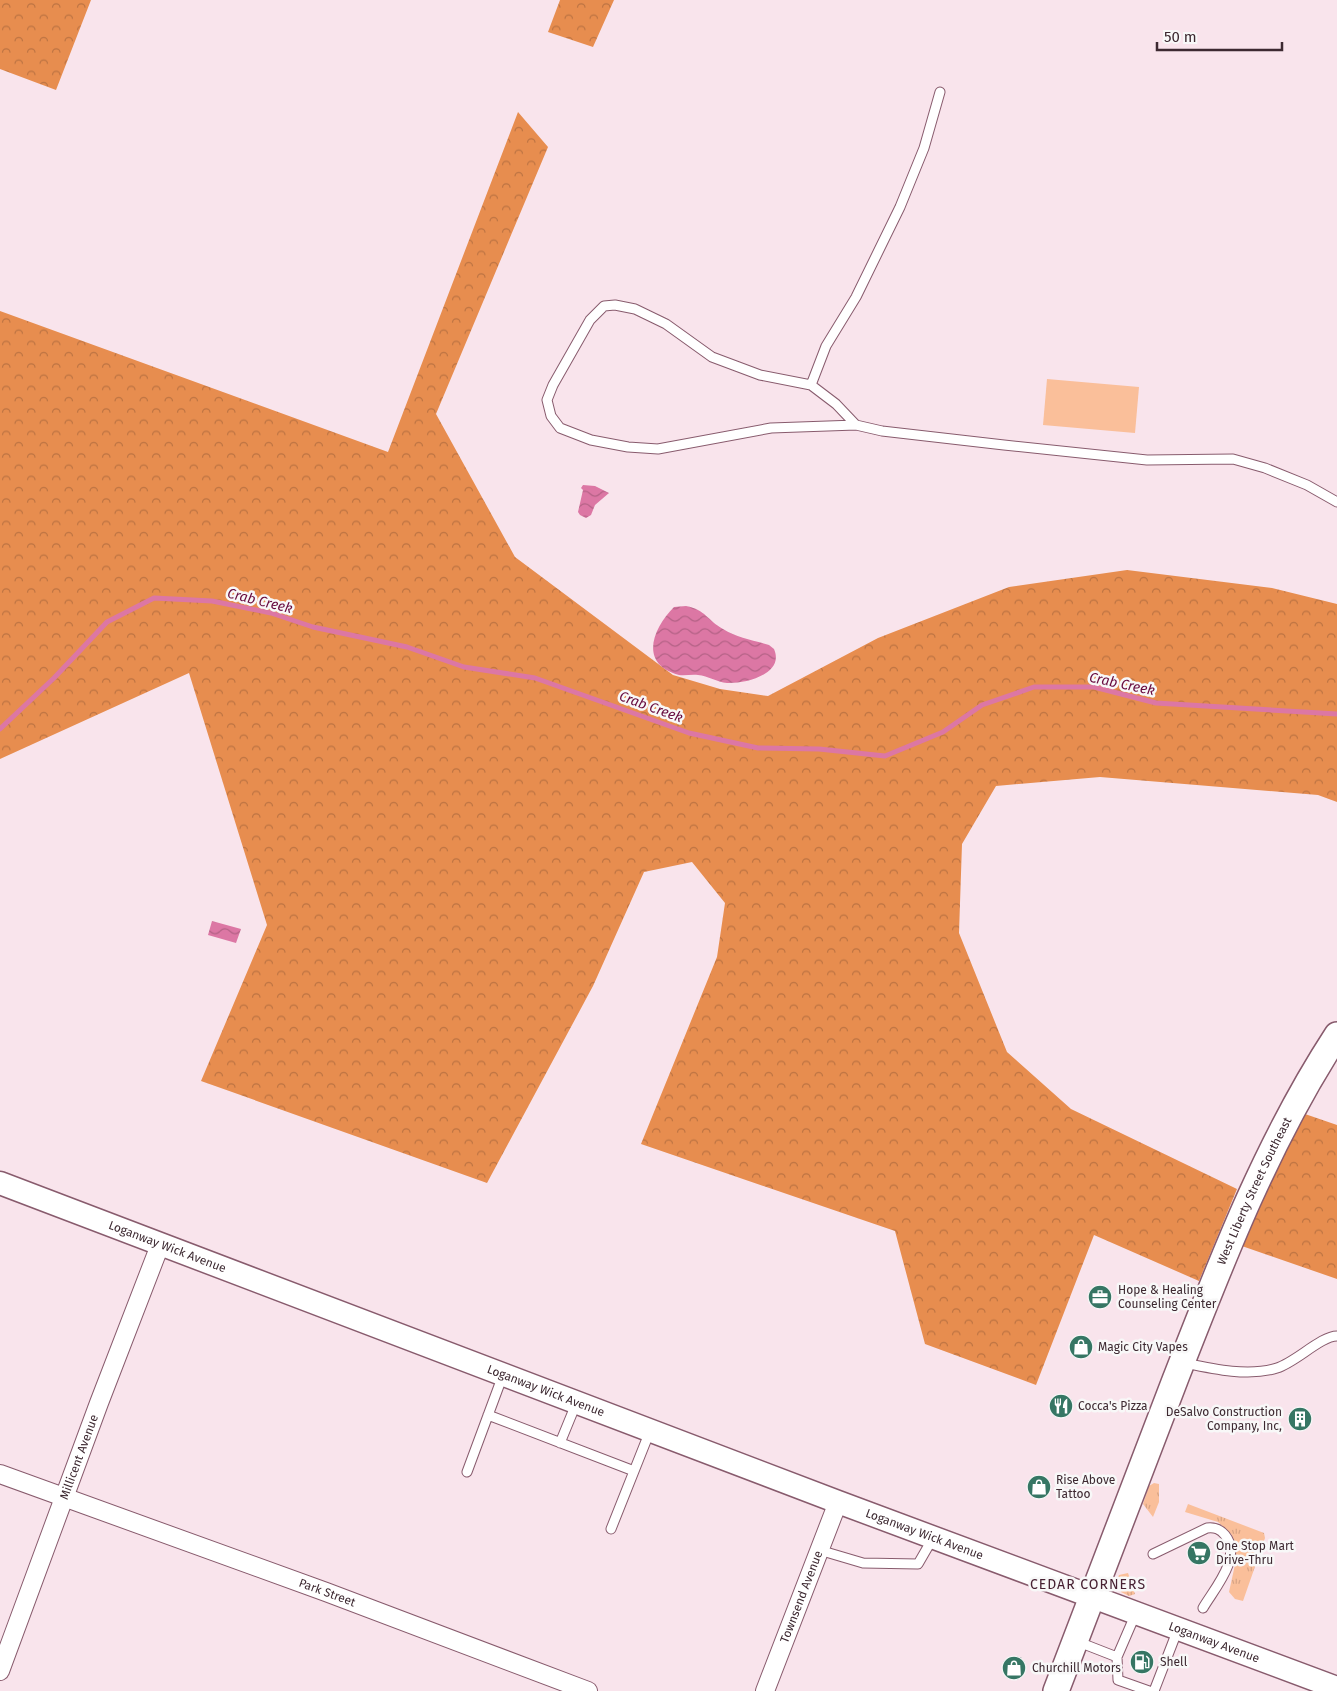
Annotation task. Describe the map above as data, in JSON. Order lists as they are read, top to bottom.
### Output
{
  "streets": {
    "main road": ["West Liberty Street Southeast"],
    "street": [
      "Loganway Wick Avenue",
      "Millicent Avenue",
      "Park Street",
      "Townsend Avenue",
      "Loganway Avenue"
    ]
  },
  "crossings": [
    ["West Liberty Street Southeast", "Loganway Wick Avenue"],
    ["West Liberty Street Southeast", "Loganway Avenue"],
    ["Loganway Wick Avenue", "Millicent Avenue"],
    ["Loganway Wick Avenue", "Townsend Avenue"],
    ["Loganway Wick Avenue", "Loganway Avenue"],
    ["Millicent Avenue", "Park Street"]
  ],
  "districts": ["CEDAR CORNERS"],
  "water": ["Crab Creek"],
  "places": {
    "office": ["Hope & Healing Counseling Center"],
    "shop": ["Magic City Vapes", "Rise Above Tattoo", "Churchill Motors"],
    "restaurant": ["Cocca's Pizza"],
    "building": ["DeSalvo Construction Company, Inc,"],
    "supermarket": ["One Stop Mart Drive-Thru"],
    "fuel station": ["Shell"]
  },
  "scale_bar": "50 m"
}
